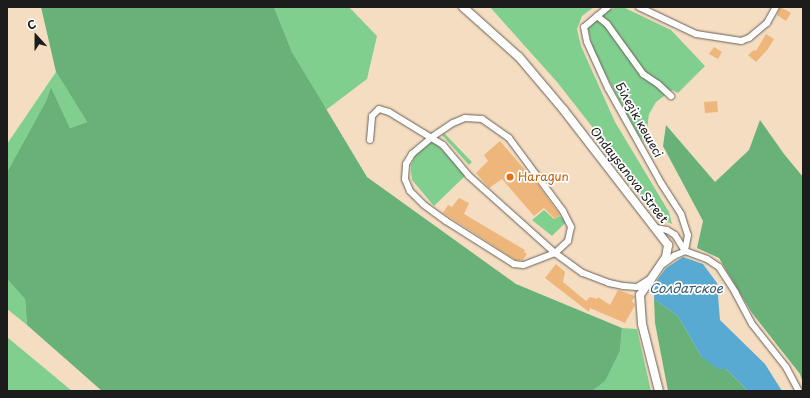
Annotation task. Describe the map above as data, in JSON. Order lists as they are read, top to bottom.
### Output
{
  "streets": {
    "street": ["Білезік көшесі", "Ondaysanova Street"]
  },
  "water": ["Солдатское"],
  "places": ["Haragun"],
  "north": "top"
}
